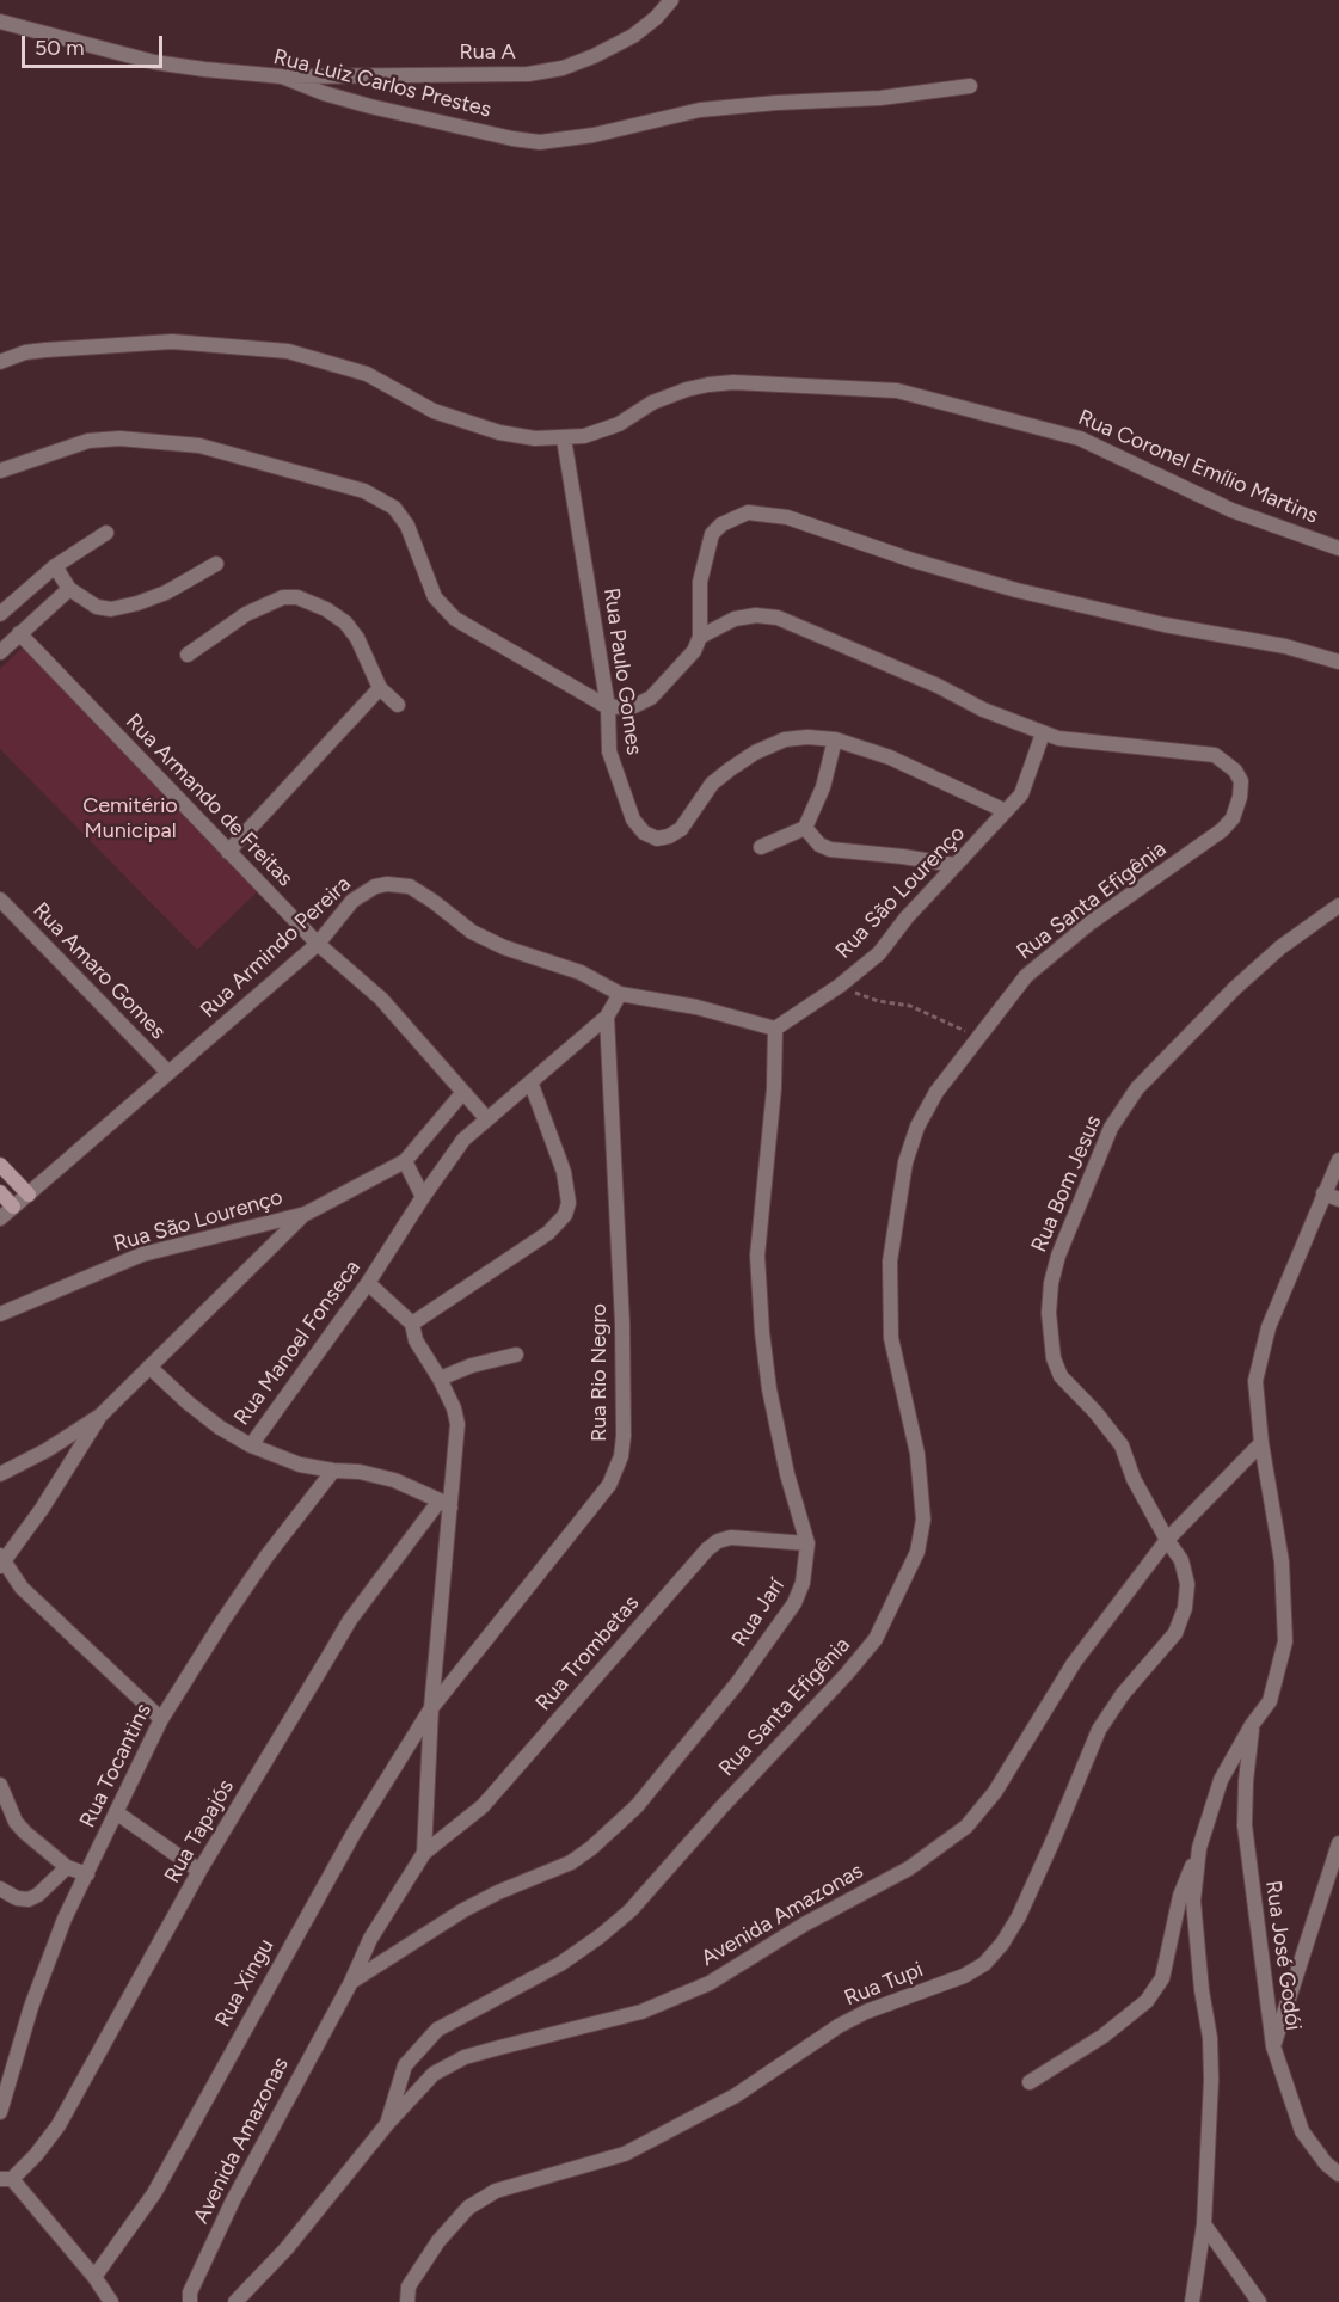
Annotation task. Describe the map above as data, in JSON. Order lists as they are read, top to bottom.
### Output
{
  "streets": {
    "street": [
      "Rua A",
      "Rua Luiz Carlos Prestes",
      "Rua Coronel Emílio Martins",
      "Rua Paulo Gomes",
      "Rua Armando de Freitas",
      "Rua São Lourenço",
      "Rua Santa Efigênia",
      "Rua Armindo Pereira",
      "Rua Amaro Gomes",
      "Rua Bom Jesus",
      "Rua Manoel Fonseca",
      "Rua Rio Negro",
      "Rua Jarí",
      "Rua Trombetas",
      "Rua Tocantins",
      "Rua Tapajós",
      "Avenida Amazonas",
      "Rua José Godói",
      "Rua Xingu",
      "Rua Tupi"
    ]
  },
  "crossings": [
    ["Rua A", "Rua Luiz Carlos Prestes"],
    ["Rua Coronel Emílio Martins", "Rua Paulo Gomes"],
    ["Rua Paulo Gomes", "Rua São Lourenço"],
    ["Rua Armando de Freitas", "Rua Armindo Pereira"],
    ["Rua Armando de Freitas", "Rua Manoel Fonseca"],
    ["Rua São Lourenço", "Rua Santa Efigênia"],
    ["Rua São Lourenço", "Rua Jarí"],
    ["Rua Santa Efigênia", "Avenida Amazonas"],
    ["Rua Armindo Pereira", "Rua Amaro Gomes"],
    ["Rua Bom Jesus", "Avenida Amazonas"],
    ["Rua Bom Jesus", "Rua Tupi"],
    ["Rua Manoel Fonseca", "Rua Tocantins"],
    ["Rua Manoel Fonseca", "Rua Tapajós"],
    ["Rua Manoel Fonseca", "Avenida Amazonas"],
    ["Rua Rio Negro", "Avenida Amazonas"],
    ["Rua Rio Negro", "Rua Xingu"],
    ["Rua Jarí", "Rua Trombetas"],
    ["Rua Jarí", "Avenida Amazonas"],
    ["Rua Trombetas", "Avenida Amazonas"],
    ["Rua Tapajós", "Avenida Amazonas"],
    ["Avenida Amazonas", "Rua Xingu"],
    ["Avenida Amazonas", "Rua Tupi"]
  ],
  "parks": ["Cemitério Municipal"],
  "scale_bar": "50 m"
}
